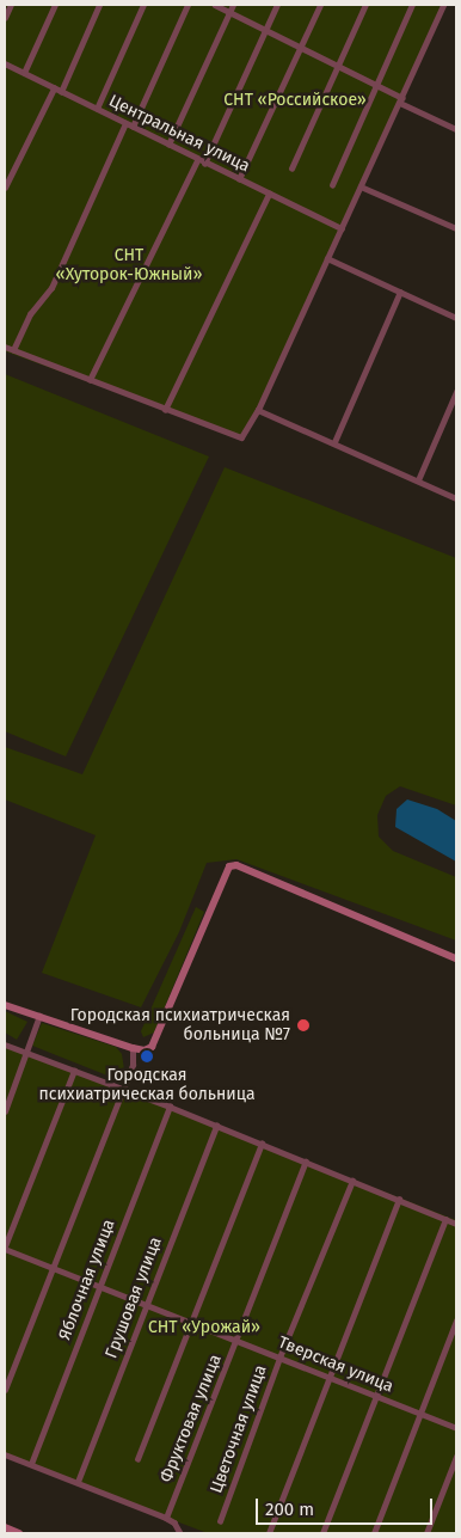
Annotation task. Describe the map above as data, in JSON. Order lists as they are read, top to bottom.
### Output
{
  "streets": {
    "street": [
      "Центральная улица",
      "Яблочная улица",
      "Грушовая улица",
      "Тверская улица",
      "Фруктовая улица",
      "Цветочная улица"
    ]
  },
  "crossings": [
    ["Яблочная улица", "Тверская улица"],
    ["Грушовая улица", "Тверская улица"],
    ["Тверская улица", "Фруктовая улица"],
    ["Тверская улица", "Цветочная улица"]
  ],
  "parks": ["СНТ «Российское»", "СНТ «Хуторок-Южный»", "СНТ «Урожай»"],
  "places": ["Городская психиатрическая больница №7", "Городская психиатрическая больница"],
  "scale_bar": "200 m"
}
